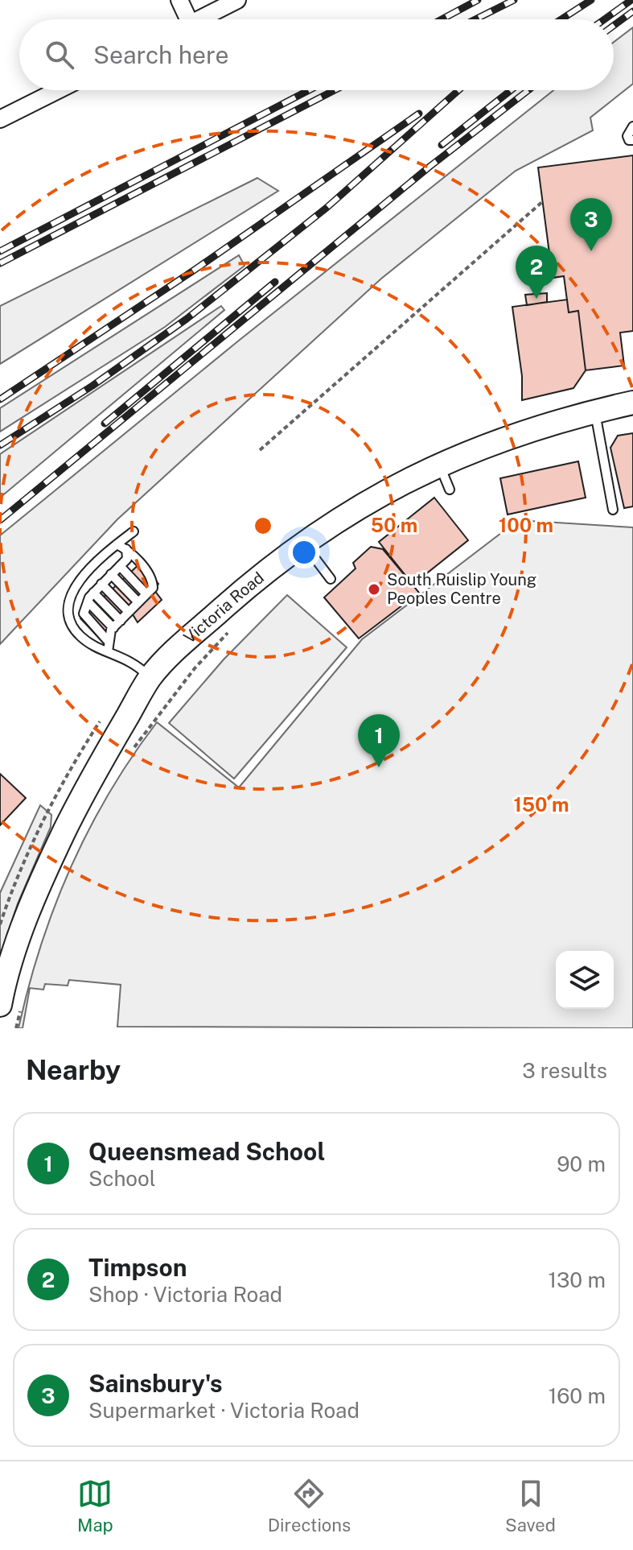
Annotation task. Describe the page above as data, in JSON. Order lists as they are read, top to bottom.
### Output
{
  "streets": {
    "street": ["Victoria Road"]
  },
  "places": ["South Ruislip Young Peoples Centre"],
  "page": {
    "search": "Search here",
    "pins": ["3", "2", "1"],
    "heading": ["Nearby", "3 results"],
    "list": [
      {
        "mark": "1",
        "name": "Queensmead School",
        "note": "School",
        "value": "90 m"
      },
      {
        "mark": "2",
        "name": "Timpson",
        "note": "Shop · Victoria Road",
        "value": "130 m"
      },
      {
        "mark": "3",
        "name": "Sainsbury's",
        "note": "Supermarket · Victoria Road",
        "value": "160 m"
      }
    ],
    "nav": ["Map", "Directions", "Saved"]
  },
  "rings": ["50 m", "100 m", "150 m"]
}
